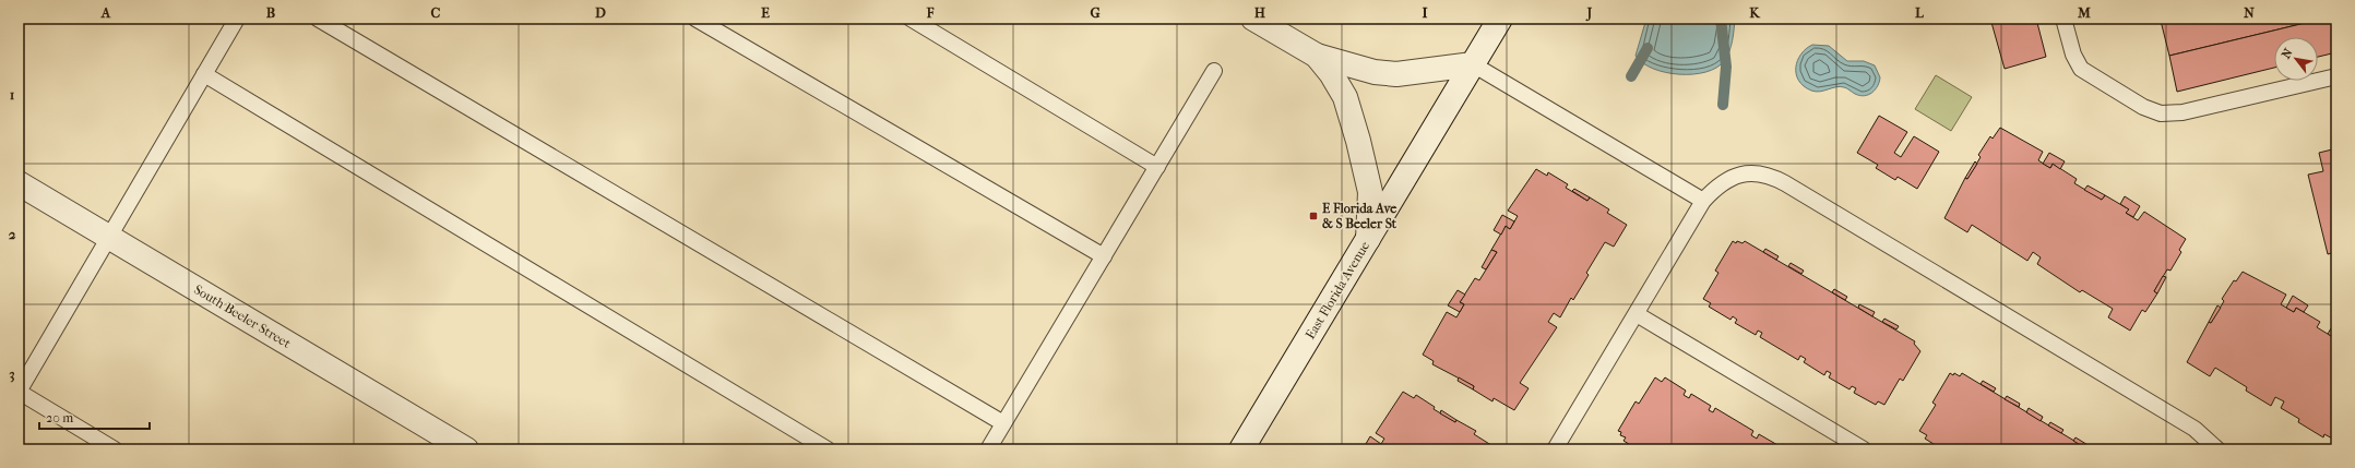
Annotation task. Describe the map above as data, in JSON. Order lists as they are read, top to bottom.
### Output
{
  "streets": {
    "street": ["East Florida Avenue", "South Beeler Street"]
  },
  "places": {
    "transit": ["E Florida Ave & S Beeler St"]
  },
  "scale_bar": "20 m",
  "north": "top left",
  "grid": {
    "columns": [
      "A",
      "B",
      "C",
      "D",
      "E",
      "F",
      "G",
      "H",
      "I",
      "J",
      "K",
      "L",
      "M",
      "N"
    ],
    "rows": ["1", "2", "3"]
  }
}
